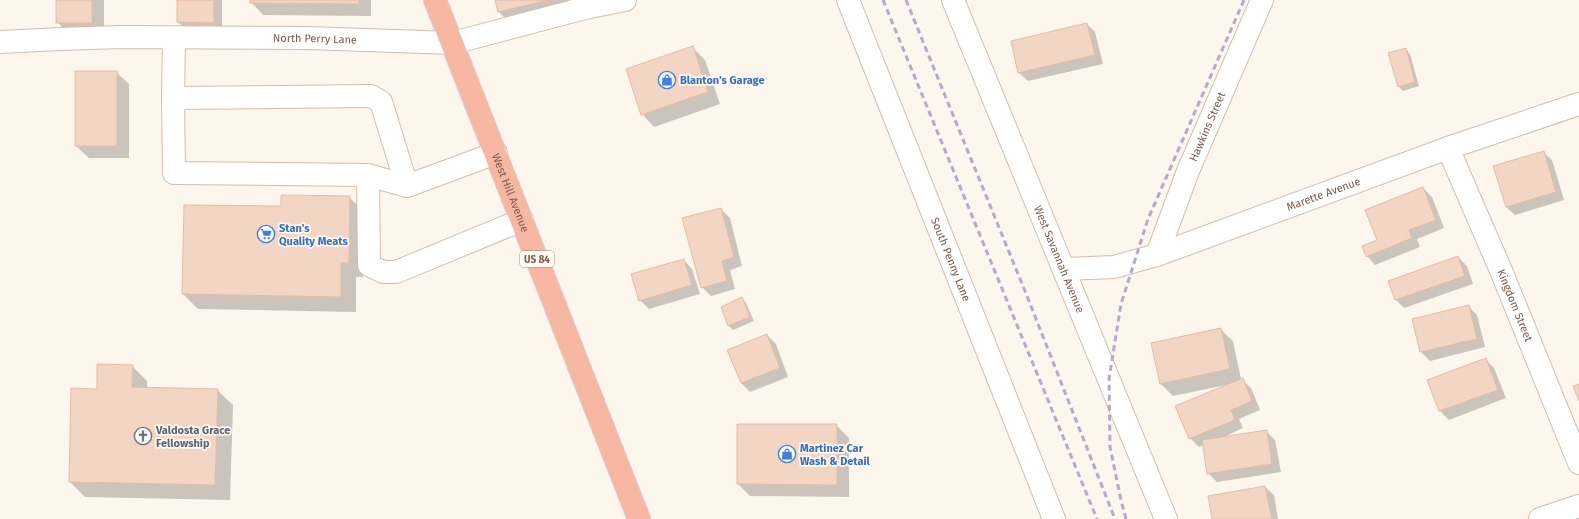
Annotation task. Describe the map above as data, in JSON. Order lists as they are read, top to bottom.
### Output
{
  "streets": {
    "highway": ["West Hill Avenue", "US 84"],
    "street": [
      "North Perry Lane",
      "Hawkins Street",
      "Marette Avenue",
      "West Savannah Avenue",
      "South Penny Lane",
      "Kingdom Street"
    ]
  },
  "crossings": [
    ["North Perry Lane", "West Hill Avenue"],
    ["Hawkins Street", "Marette Avenue"],
    ["Marette Avenue", "West Savannah Avenue"],
    ["Marette Avenue", "Kingdom Street"]
  ],
  "places": {
    "shop": ["Blanton's Garage", "Martinez Car Wash & Detail"],
    "supermarket": ["Stan's Quality Meats"],
    "church": ["Valdosta Grace Fellowship"]
  }
}
